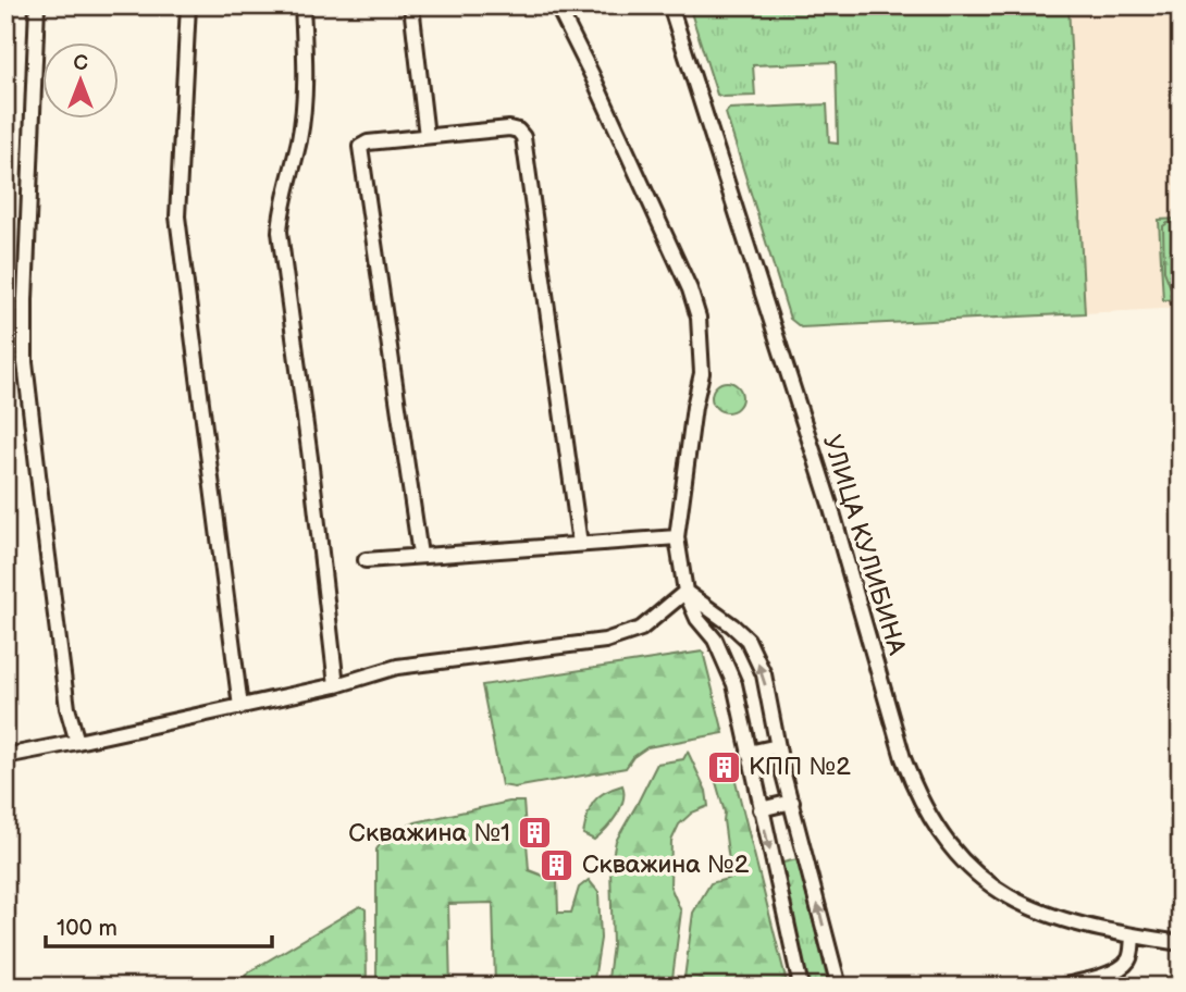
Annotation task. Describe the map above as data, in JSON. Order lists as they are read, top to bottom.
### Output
{
  "streets": {
    "street": ["УЛИЦА КУЛИБИНА"]
  },
  "places": {
    "building": ["КПП №2", "Скважина №1", "Скважина №2"]
  },
  "scale_bar": "100 m",
  "north": "top"
}
